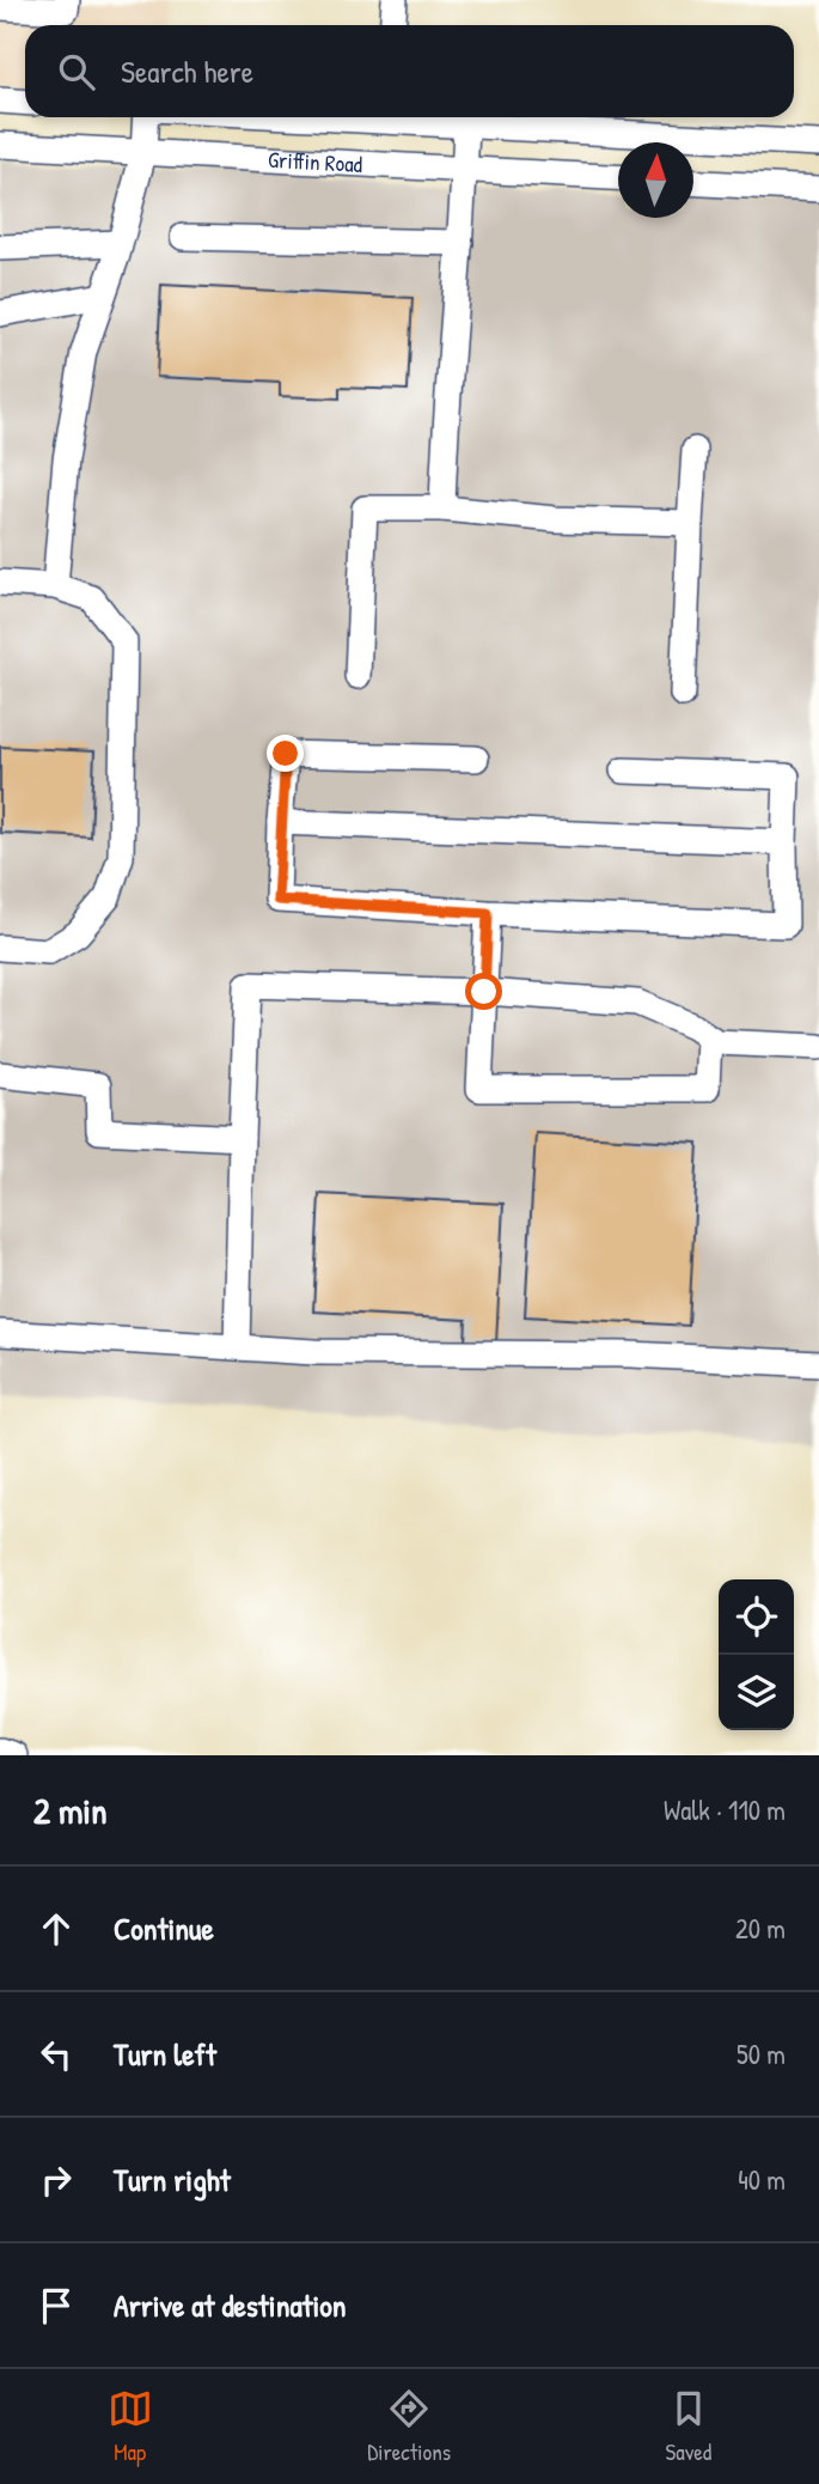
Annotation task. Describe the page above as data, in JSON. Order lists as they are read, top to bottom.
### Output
{
  "streets": {
    "street": ["Griffin Road"]
  },
  "north": "top",
  "page": {
    "search": "Search here",
    "heading": ["2 min", "Walk · 110 m"],
    "list": [
      ["Continue", "20 m"],
      ["Turn left", "50 m"],
      ["Turn right", "40 m"],
      "Arrive at destination"
    ],
    "nav": ["Map", "Directions", "Saved"]
  }
}
